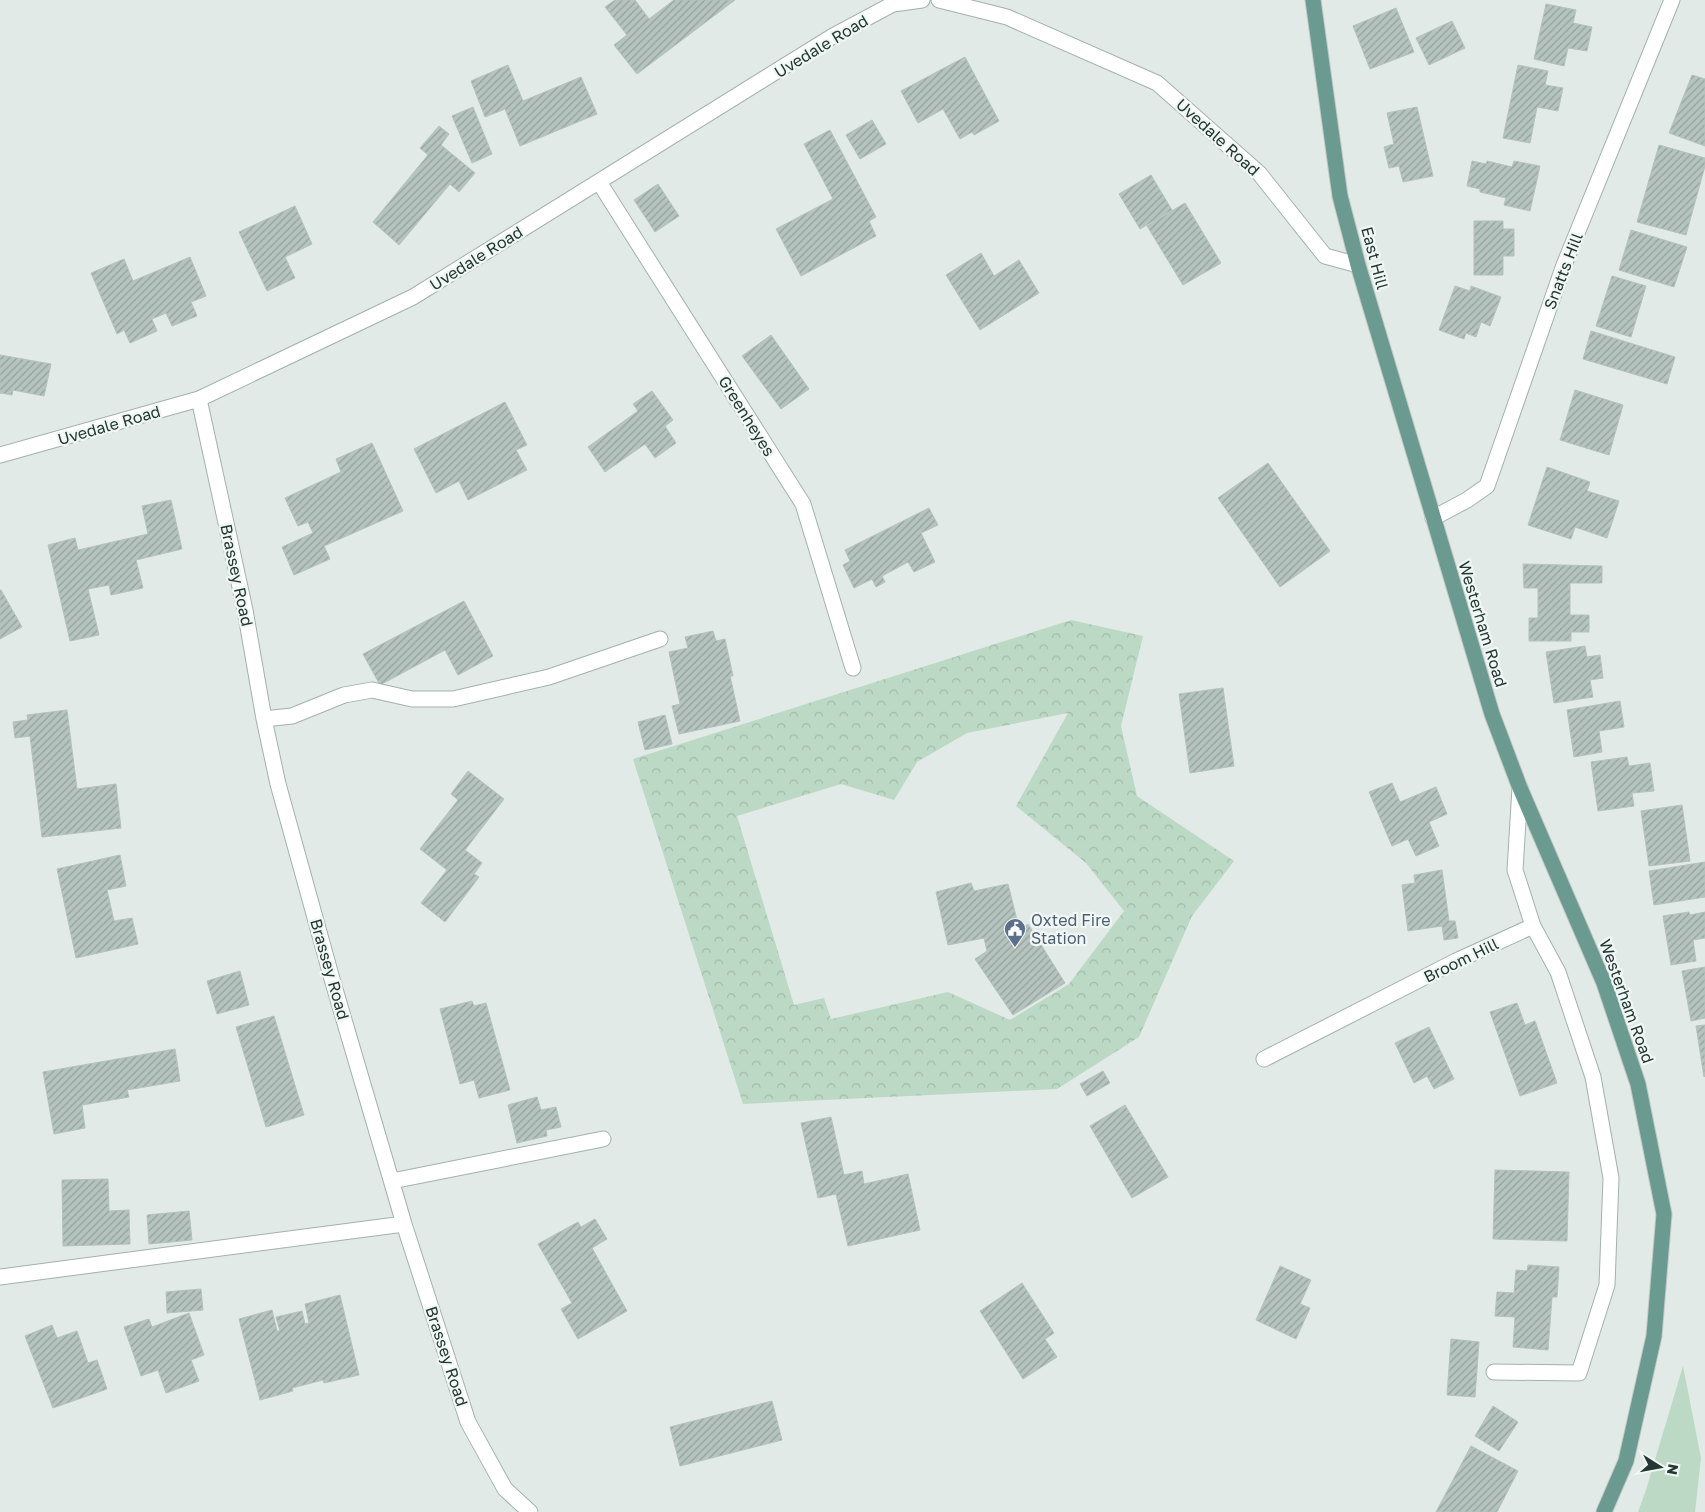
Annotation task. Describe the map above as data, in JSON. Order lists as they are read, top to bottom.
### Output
{
  "streets": {
    "main road": ["East Hill", "Westerham Road"],
    "street": [
      "Uvedale Road",
      "Snatts Hill",
      "Greenheyes",
      "Brassey Road",
      "Broom Hill"
    ]
  },
  "crossings": [
    ["Uvedale Road", "East Hill"],
    ["Uvedale Road", "Greenheyes"],
    ["Uvedale Road", "Brassey Road"],
    ["East Hill", "Snatts Hill"],
    ["East Hill", "Westerham Road"],
    ["Snatts Hill", "Westerham Road"]
  ],
  "places": {
    "public building": ["Oxted Fire Station"]
  },
  "north": "right"
}
